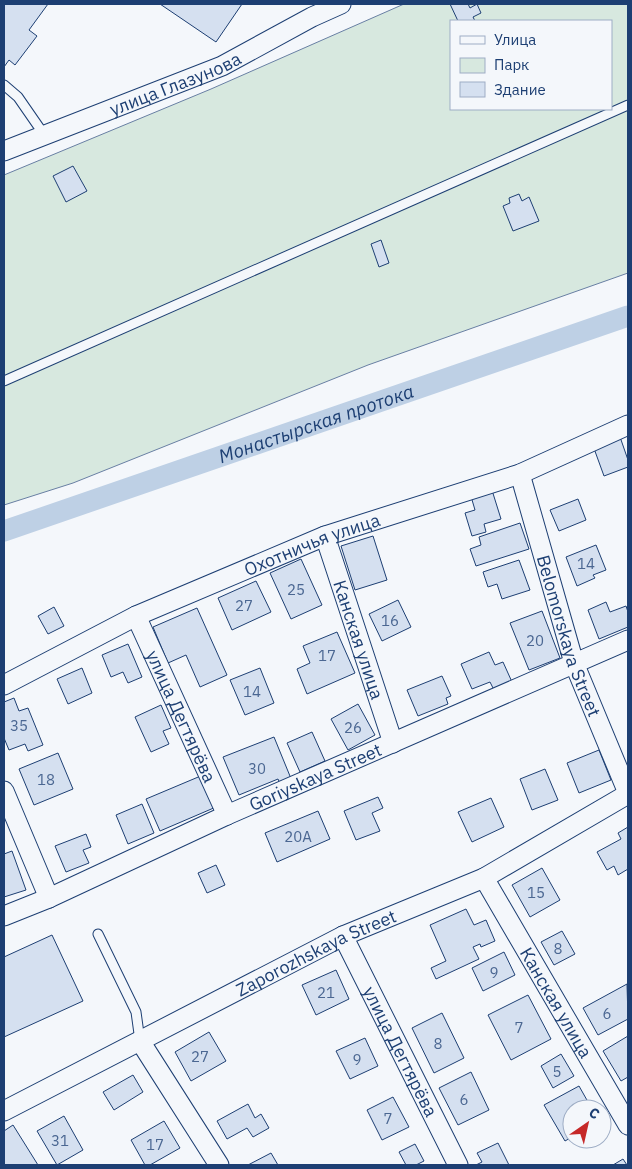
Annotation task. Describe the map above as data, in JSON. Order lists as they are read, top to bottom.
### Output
{
  "streets": {
    "street": [
      "улица Глазунова",
      "Охотничья улица",
      "Belomorskaya Street",
      "Канская улица",
      "улица Дегтярёва",
      "Goriyskaya Street",
      "Zaporozhskaya Street"
    ]
  },
  "crossings": [
    ["Охотничья улица", "Belomorskaya Street"],
    ["Охотничья улица", "Канская улица"],
    ["Охотничья улица", "улица Дегтярёва"],
    ["Belomorskaya Street", "Goriyskaya Street"],
    ["Belomorskaya Street", "Zaporozhskaya Street"],
    ["Канская улица", "Goriyskaya Street"],
    ["Канская улица", "Zaporozhskaya Street"],
    ["улица Дегтярёва", "Goriyskaya Street"],
    ["улица Дегтярёва", "Zaporozhskaya Street"]
  ],
  "water": ["Монастырская протока"],
  "house_numbers": [
    "14",
    "25",
    "27",
    "16",
    "20",
    "17",
    "14",
    "35",
    "26",
    "30",
    "18",
    "20А",
    "15",
    "8",
    "9",
    "21",
    "6",
    "7",
    "8",
    "27",
    "9",
    "5",
    "6",
    "7",
    "31",
    "17"
  ],
  "legend": ["Улица", "Парк", "Здание"],
  "north": "top right"
}
